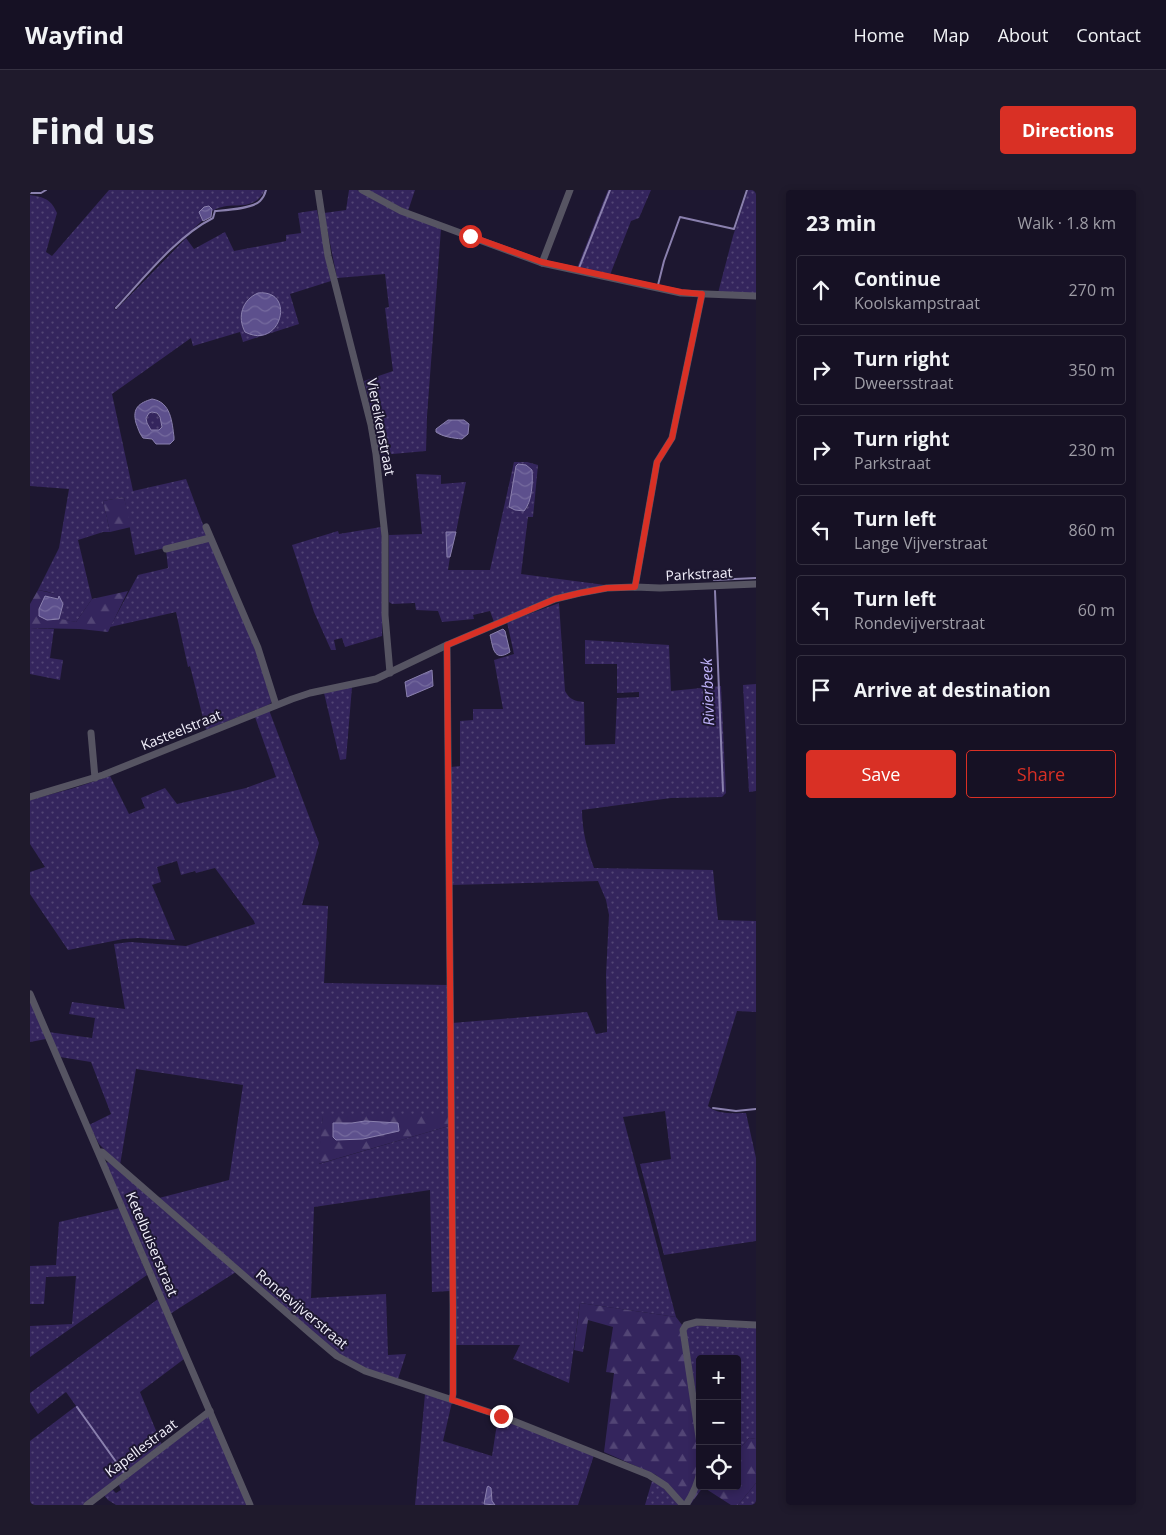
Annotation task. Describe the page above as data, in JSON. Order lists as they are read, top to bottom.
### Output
{
  "streets": {
    "street": [
      "Viereikenstraat",
      "Parkstraat",
      "Kasteelstraat",
      "Ketelbuiserstraat",
      "Rondevijverstraat",
      "Kapellestraat"
    ]
  },
  "crossings": [
    ["Viereikenstraat", "Parkstraat"],
    ["Viereikenstraat", "Kasteelstraat"],
    ["Parkstraat", "Kasteelstraat"],
    ["Ketelbuiserstraat", "Rondevijverstraat"],
    ["Ketelbuiserstraat", "Kapellestraat"]
  ],
  "water": ["Rivierbeek"],
  "page": {
    "header": "Wayfind",
    "nav": [
      "Home",
      "Map",
      "About",
      "Contact"
    ],
    "buttons": [
      "Directions",
      ["Save", "Share"]
    ],
    "title": "Find us",
    "heading": ["23 min", "Walk · 1.8 km"],
    "list": [
      ["Continue", "Koolskampstraat", "270 m"],
      ["Turn right", "Dweersstraat", "350 m"],
      ["Turn right", "Parkstraat", "230 m"],
      ["Turn left", "Lange Vijverstraat", "860 m"],
      ["Turn left", "Rondevijverstraat", "60 m"],
      "Arrive at destination"
    ],
    "map_buttons": ["+", "−"]
  }
}
